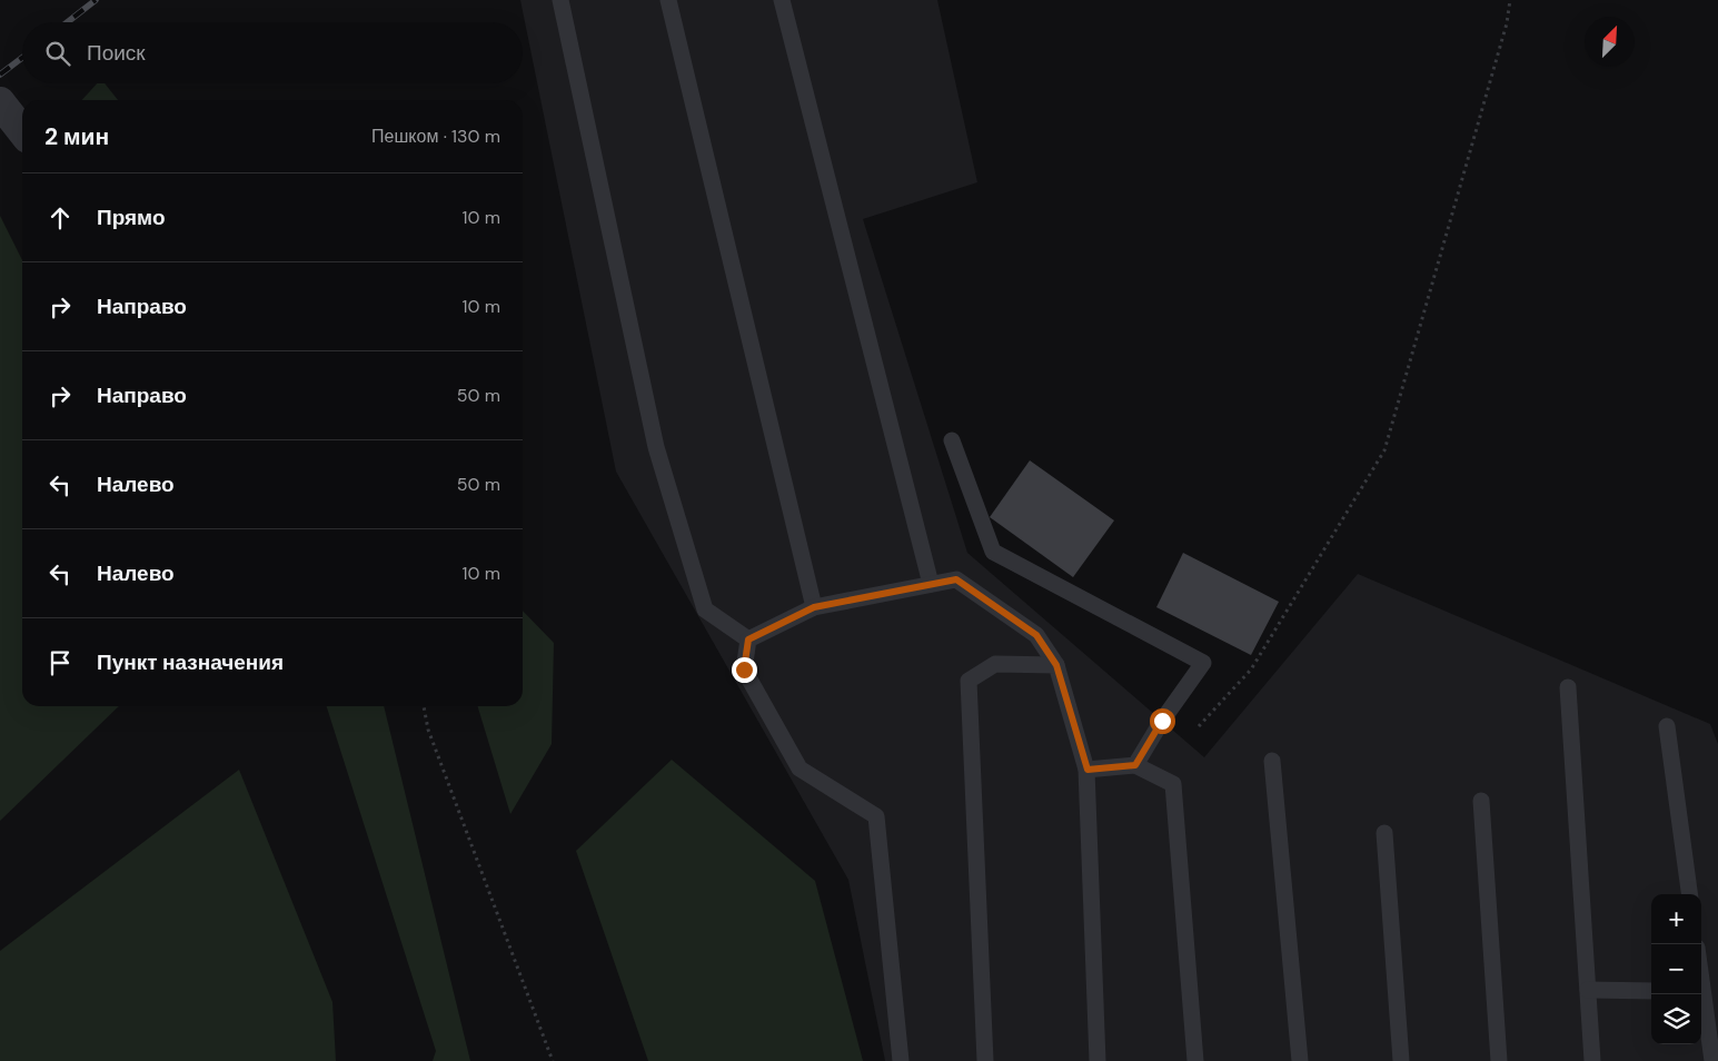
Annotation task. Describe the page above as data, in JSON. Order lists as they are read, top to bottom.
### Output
{
  "north": "top right",
  "page": {
    "search": "Поиск",
    "heading": ["2 мин", "Пешком · 130 m"],
    "list": [
      ["Прямо", "10 m"],
      ["Направо", "10 m"],
      ["Направо", "50 m"],
      ["Налево", "50 m"],
      ["Налево", "10 m"],
      "Пункт назначения"
    ],
    "map_buttons": ["+", "−"]
  }
}
